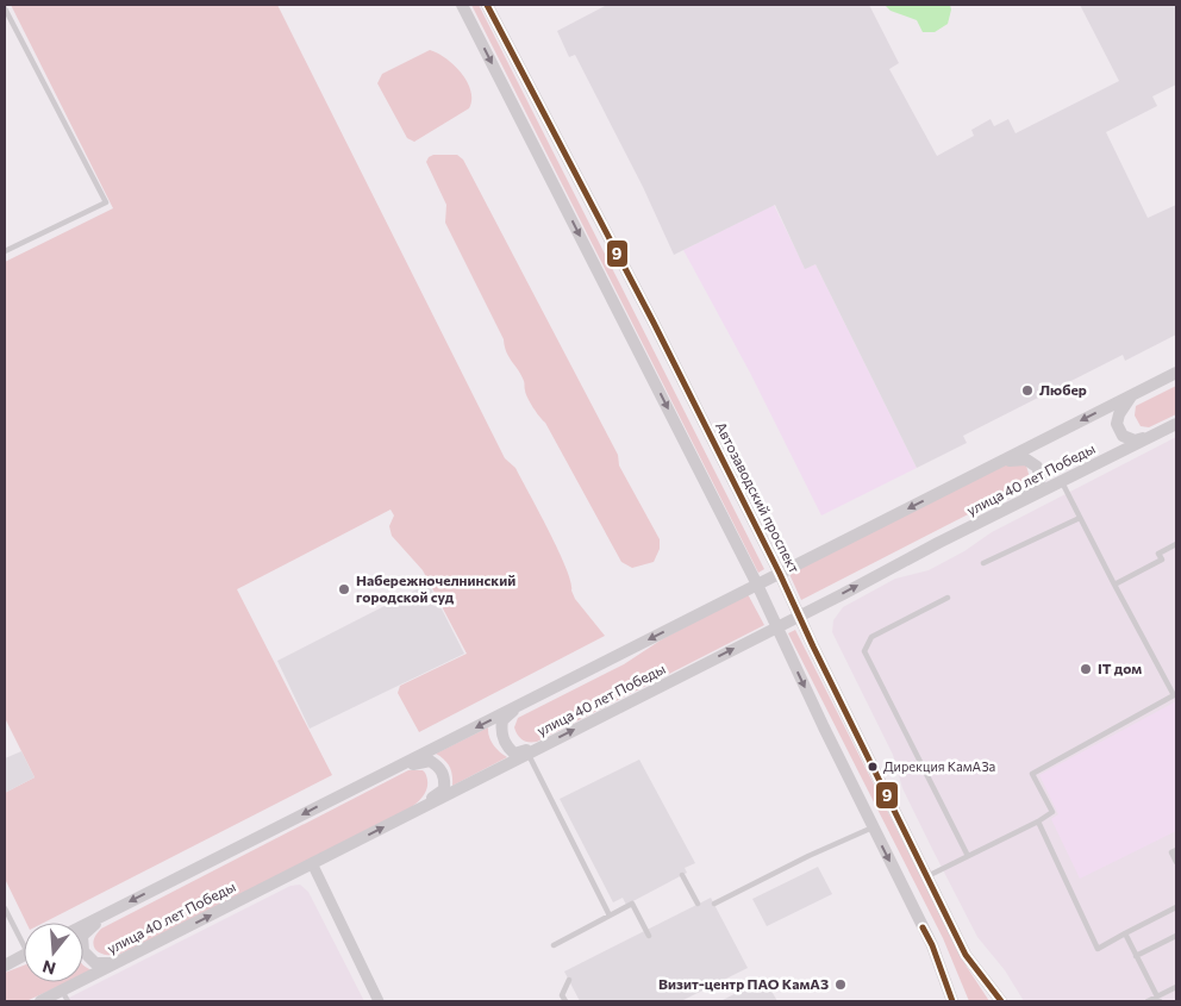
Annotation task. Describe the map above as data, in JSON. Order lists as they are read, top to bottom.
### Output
{
  "streets": {
    "street": ["улица 40 лет Победы", "Автозаводский проспект"]
  },
  "crossings": [
    ["улица 40 лет Победы", "Автозаводский проспект"]
  ],
  "places": [
    "Любер",
    "Набережночелнинский городской суд",
    "IT дом",
    "Дирекция КамАЗа",
    "Визит-центр ПАО КамАЗ"
  ],
  "lines": ["transit line 9"],
  "north": "bottom"
}
